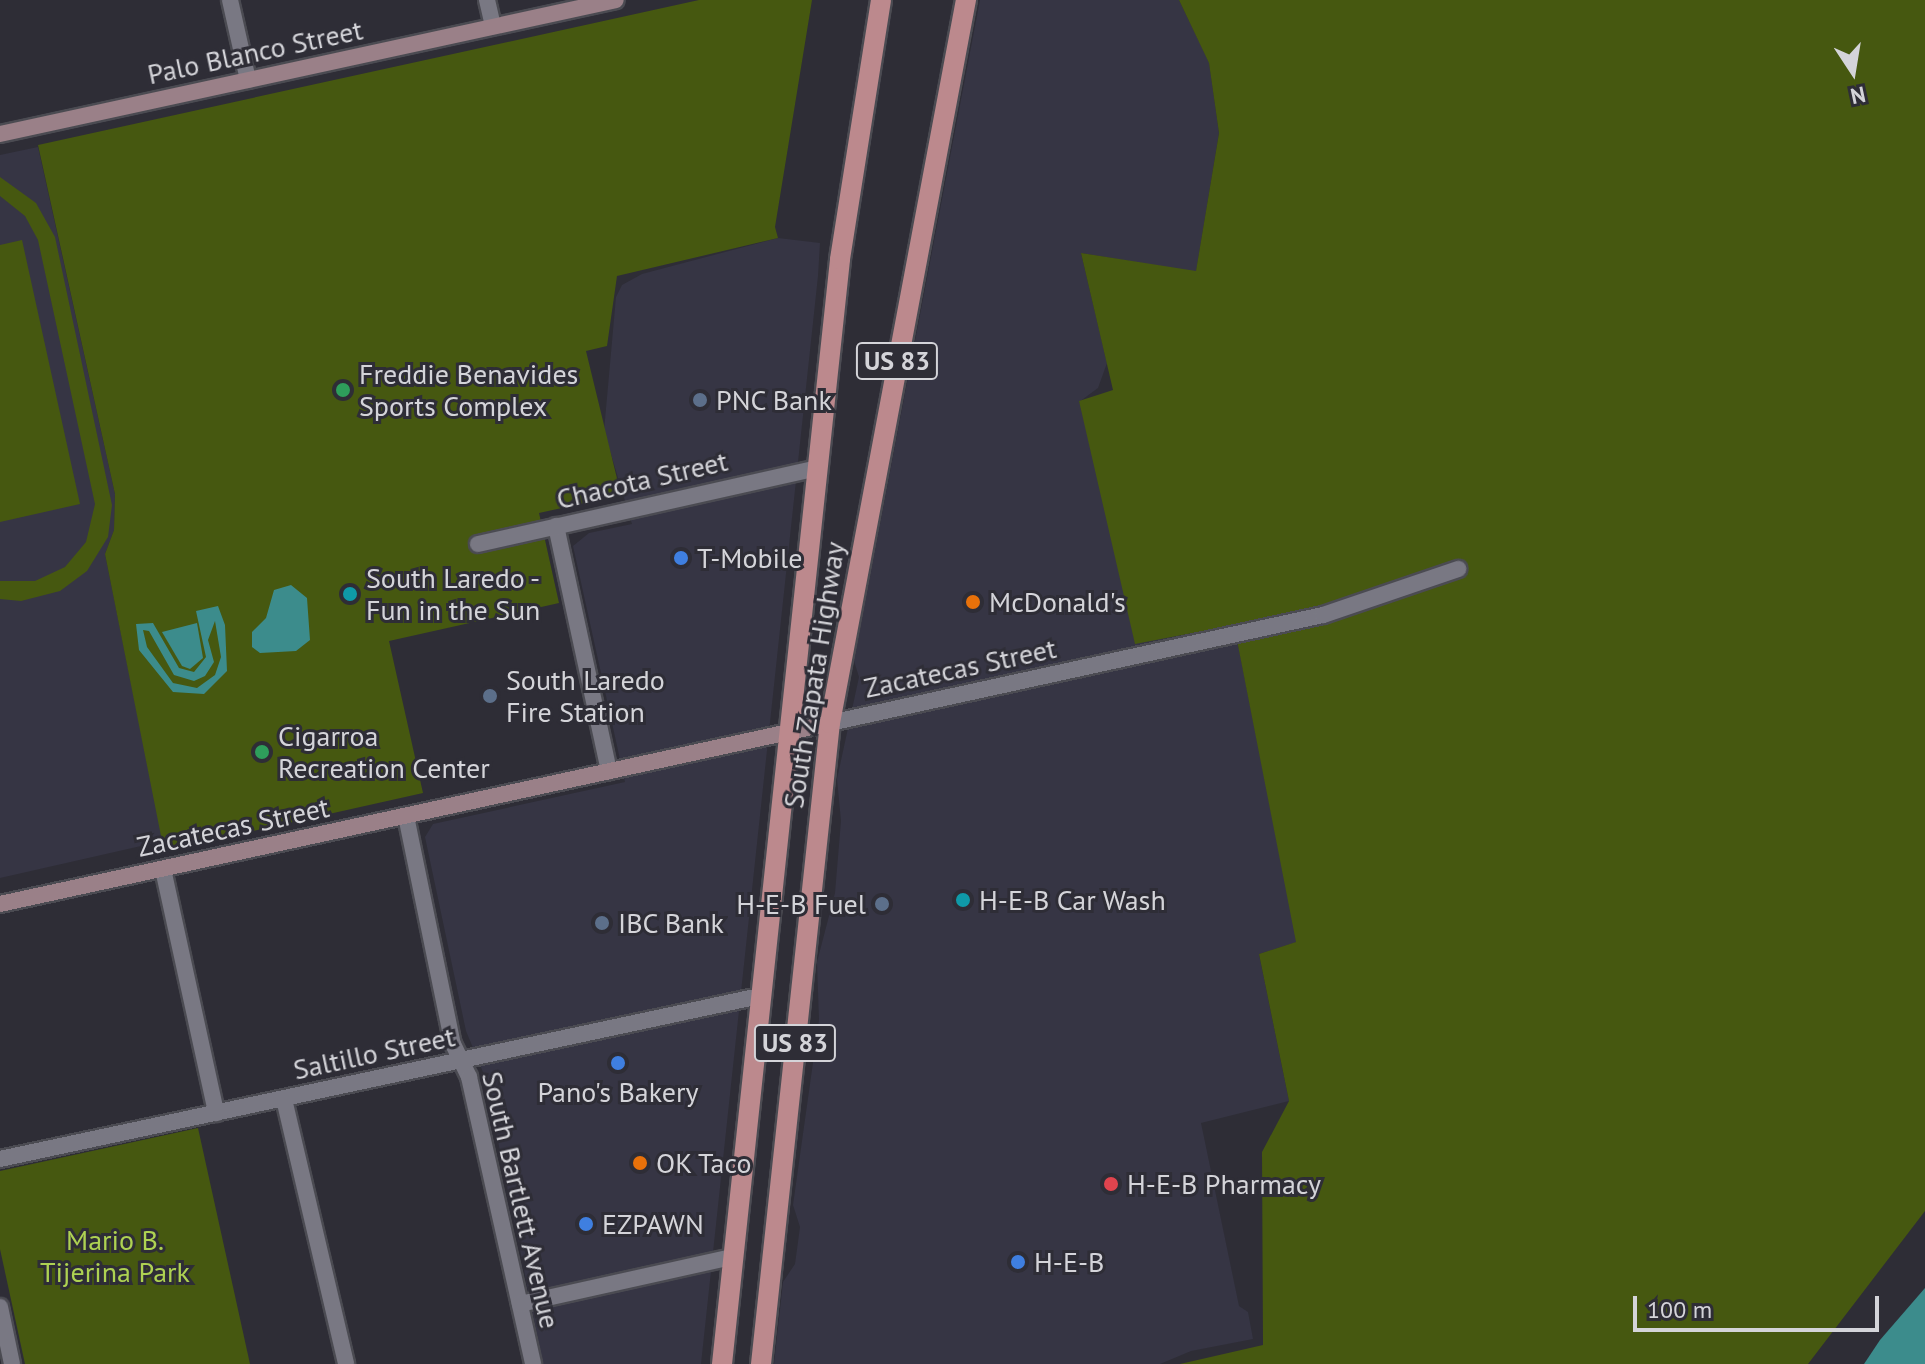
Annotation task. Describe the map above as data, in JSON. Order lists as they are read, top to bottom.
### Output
{
  "streets": {
    "main road": ["US 83", "South Zapata Highway"],
    "street": [
      "Palo Blanco Street",
      "Chacota Street",
      "Zacatecas Street",
      "Saltillo Street",
      "South Bartlett Avenue"
    ]
  },
  "crossings": [
    ["Chacota Street", "South Zapata Highway"],
    ["Zacatecas Street", "South Zapata Highway"],
    ["Zacatecas Street", "South Bartlett Avenue"],
    ["South Zapata Highway", "Saltillo Street"],
    ["Saltillo Street", "South Bartlett Avenue"]
  ],
  "parks": ["Mario B. Tijerina Park"],
  "places": [
    "Freddie Benavides Sports Complex",
    "PNC Bank",
    "T-Mobile",
    "South Laredo - Fun in the Sun",
    "McDonald's",
    "South Laredo Fire Station",
    "Cigarroa Recreation Center",
    "H-E-B Car Wash",
    "H-E-B Fuel",
    "IBC Bank",
    "Pano's Bakery",
    "OK Taco",
    "H-E-B Pharmacy",
    "EZPAWN",
    "H-E-B"
  ],
  "scale_bar": "100 m",
  "north": "bottom"
}
